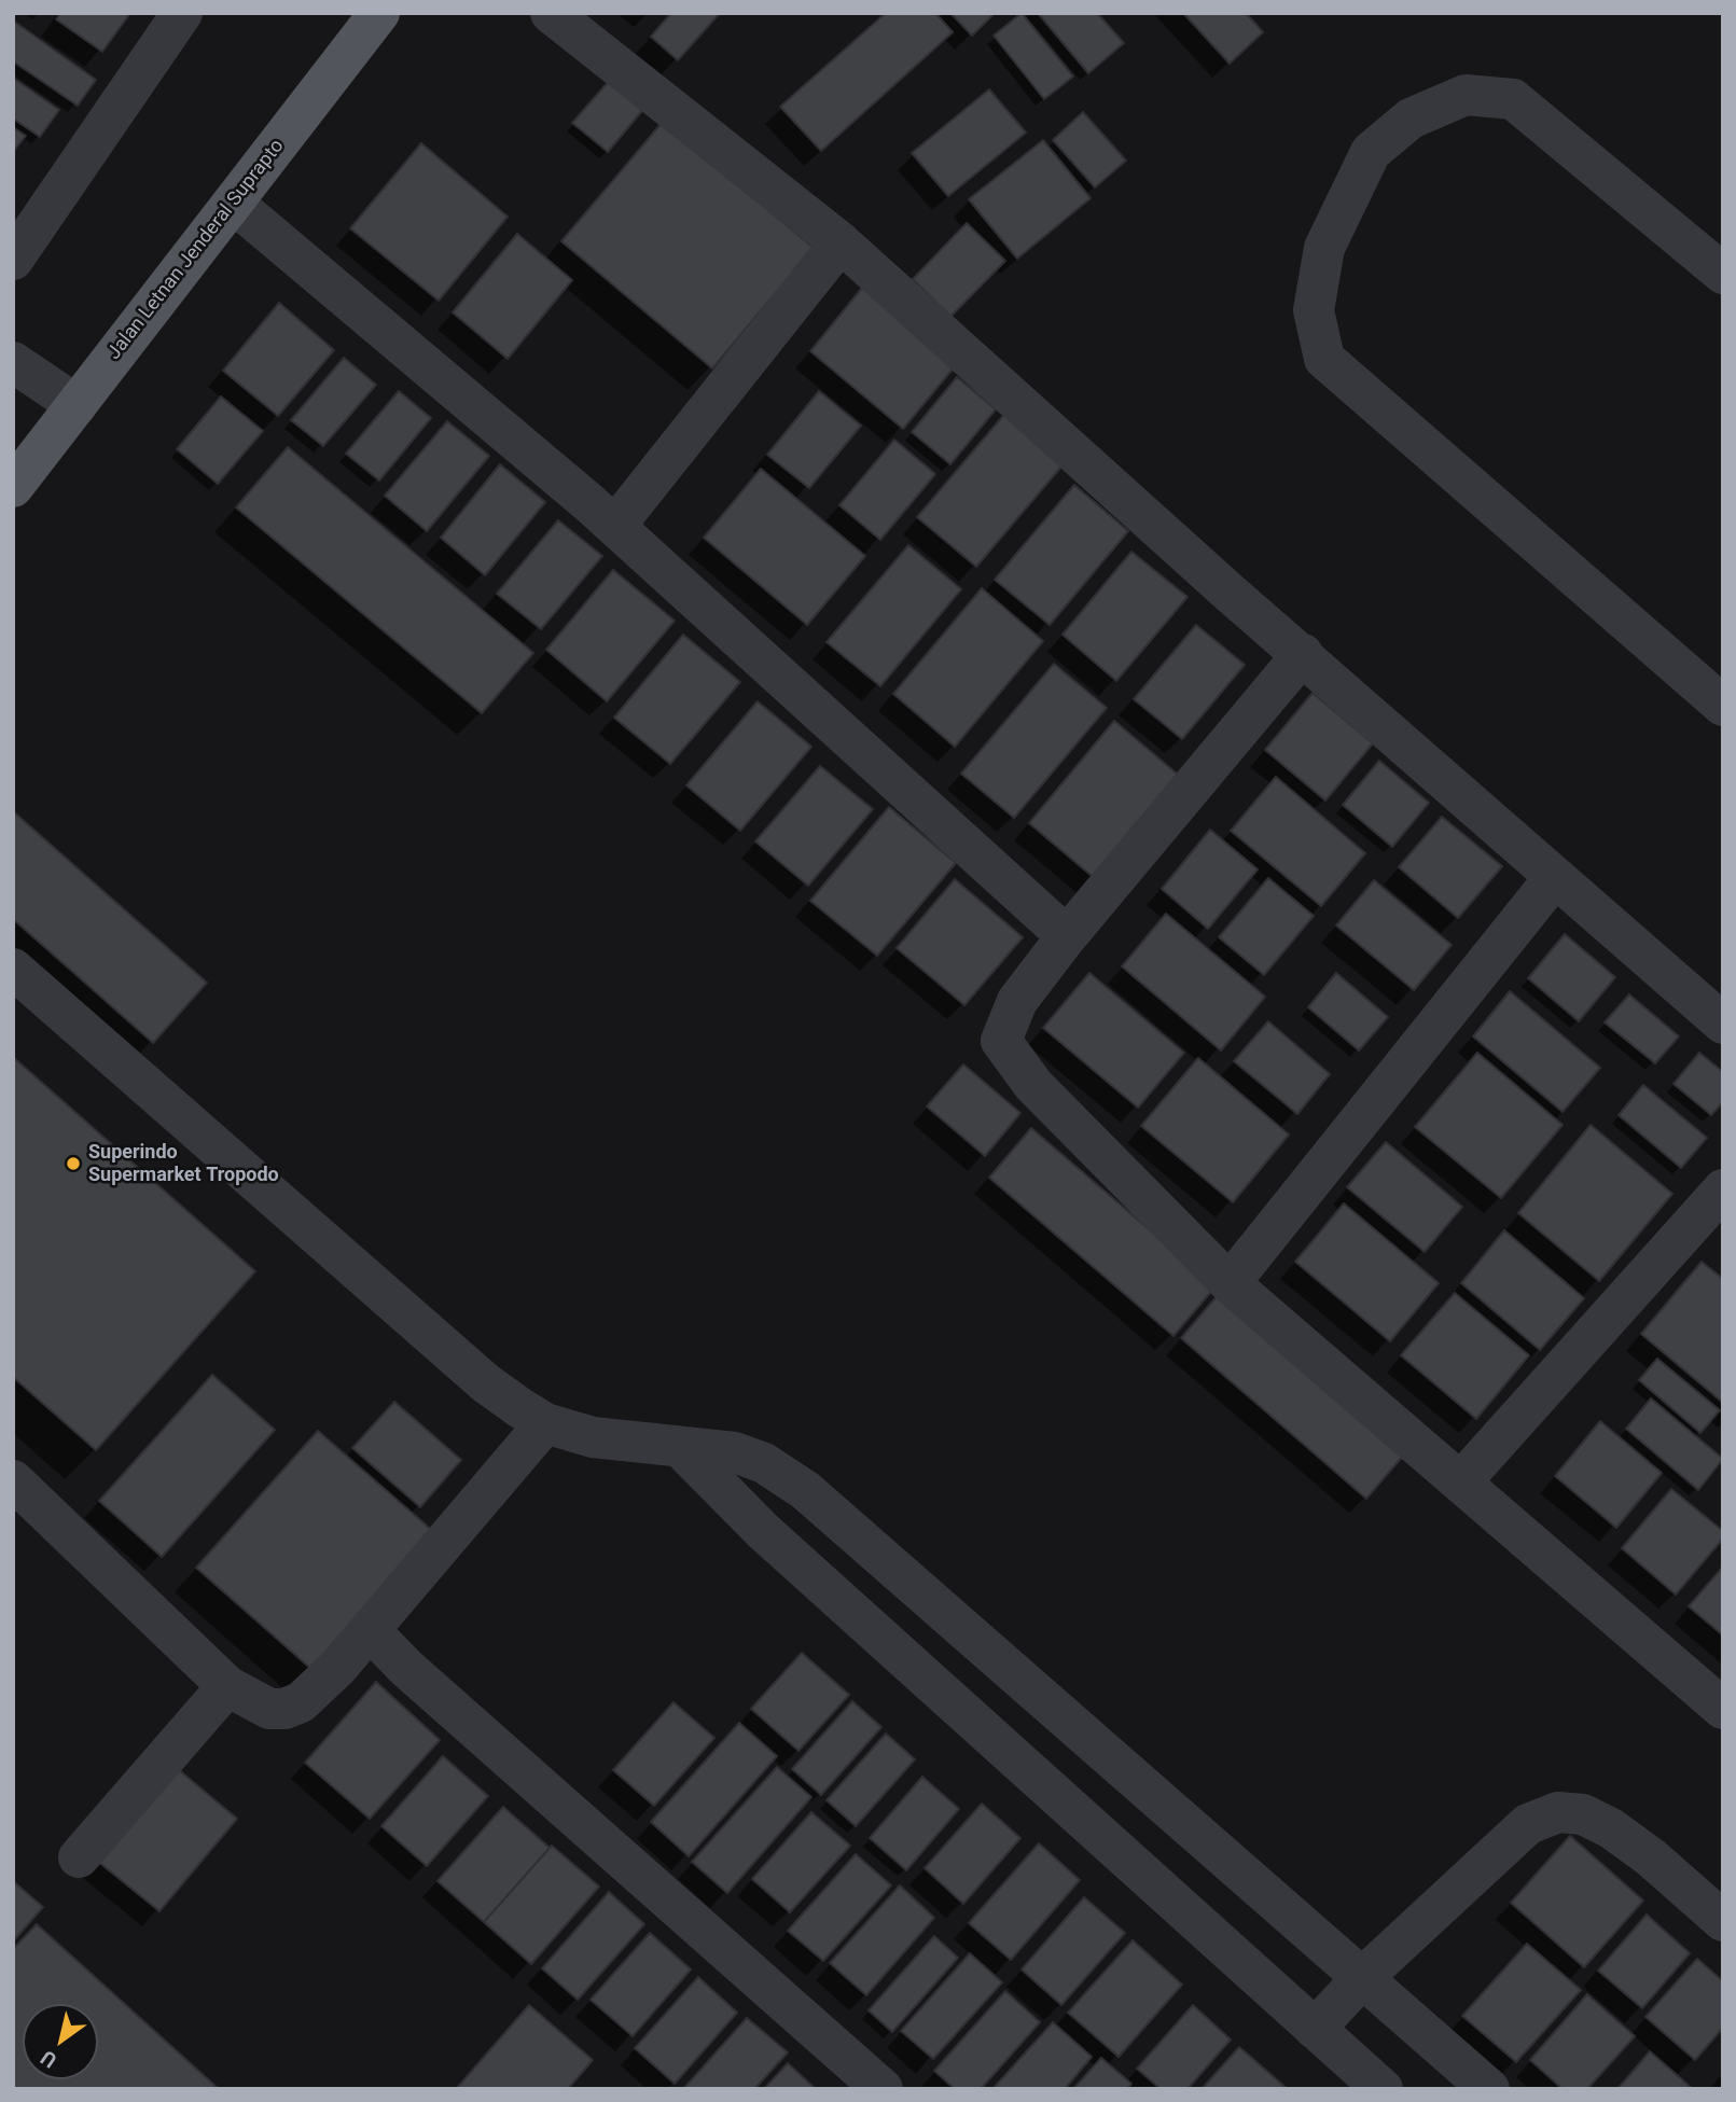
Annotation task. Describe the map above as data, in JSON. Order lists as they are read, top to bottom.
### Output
{
  "streets": {
    "main road": ["Jalan Letnan Jenderal Suprapto"]
  },
  "places": ["Superindo Supermarket Tropodo"],
  "north": "bottom left"
}
